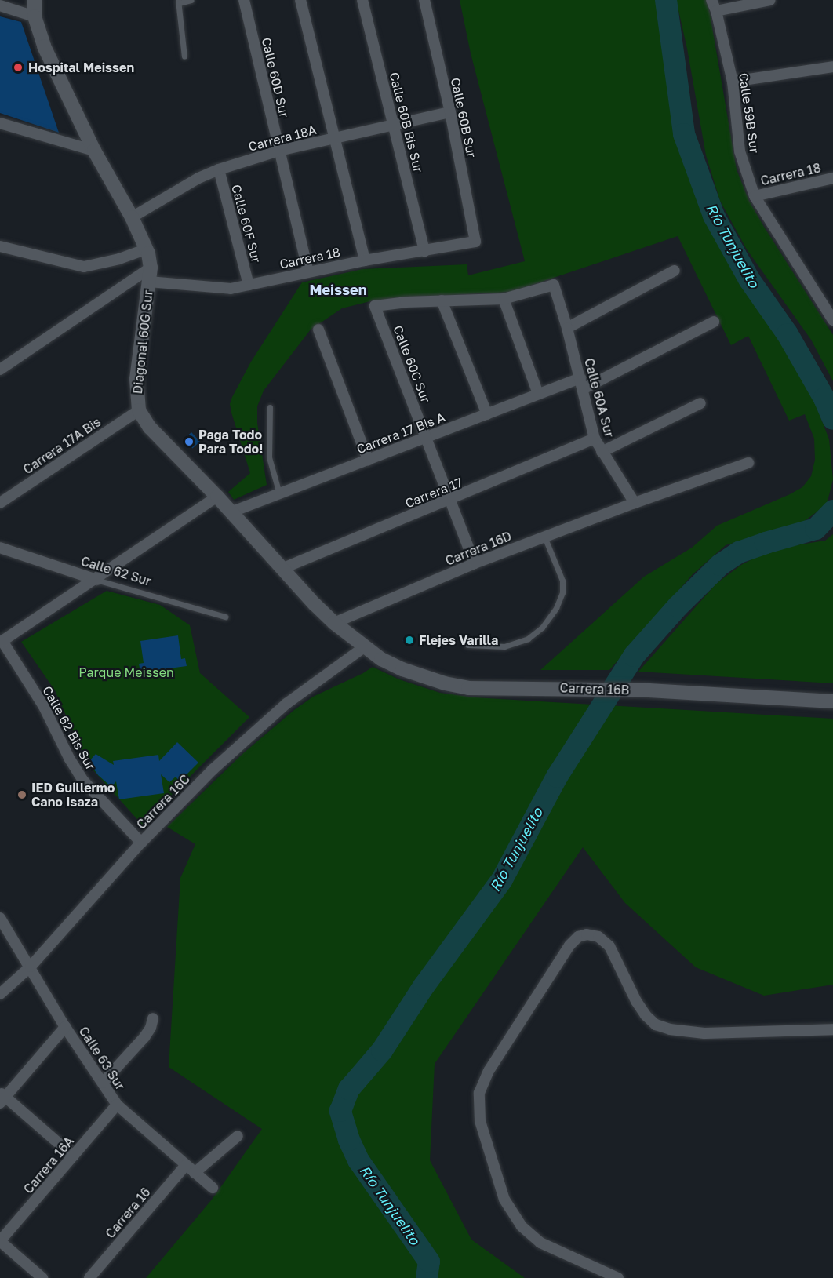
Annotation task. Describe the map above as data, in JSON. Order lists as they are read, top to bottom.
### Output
{
  "streets": {
    "street": [
      "Calle 60D Sur",
      "Calle 59B Sur",
      "Calle 60B Sur",
      "Calle 60B Bis Sur",
      "Carrera 18A",
      "Carrera 18",
      "Calle 60F Sur",
      "Diagonal 60G Sur",
      "Calle 60C Sur",
      "Calle 60A Sur",
      "Carrera 17 Bis A",
      "Carrera 17A Bis",
      "Carrera 17",
      "Carrera 16D",
      "Calle 62 Sur",
      "Carrera 16B",
      "Calle 62 Bis Sur",
      "Carrera 16C",
      "Calle 63 Sur",
      "Carrera 16A",
      "Carrera 16"
    ]
  },
  "crossings": [
    ["Calle 60D Sur", "Carrera 18A"],
    ["Calle 60D Sur", "Carrera 18"],
    ["Calle 59B Sur", "Carrera 18"],
    ["Calle 60B Sur", "Carrera 18A"],
    ["Calle 60B Sur", "Carrera 18"],
    ["Calle 60B Bis Sur", "Carrera 18A"],
    ["Calle 60B Bis Sur", "Carrera 18"],
    ["Carrera 18A", "Calle 60F Sur"],
    ["Carrera 18A", "Diagonal 60G Sur"],
    ["Carrera 18", "Calle 60F Sur"],
    ["Carrera 18", "Diagonal 60G Sur"],
    ["Diagonal 60G Sur", "Carrera 17 Bis A"],
    ["Diagonal 60G Sur", "Carrera 17A Bis"],
    ["Diagonal 60G Sur", "Carrera 17"],
    ["Diagonal 60G Sur", "Carrera 16D"],
    ["Diagonal 60G Sur", "Carrera 16B"],
    ["Diagonal 60G Sur", "Carrera 16C"],
    ["Calle 60C Sur", "Carrera 17 Bis A"],
    ["Calle 60C Sur", "Carrera 17"],
    ["Calle 60C Sur", "Carrera 16D"],
    ["Calle 60A Sur", "Carrera 17 Bis A"],
    ["Calle 60A Sur", "Carrera 17"],
    ["Calle 60A Sur", "Carrera 16D"],
    ["Calle 62 Sur", "Calle 62 Bis Sur"],
    ["Carrera 16B", "Carrera 16C"],
    ["Calle 62 Bis Sur", "Carrera 16C"],
    ["Carrera 16C", "Calle 63 Sur"],
    ["Calle 63 Sur", "Carrera 16A"],
    ["Calle 63 Sur", "Carrera 16"]
  ],
  "districts": ["Meissen"],
  "water": ["Río Tunjuelito"],
  "parks": ["Parque Meissen"],
  "places": [
    "Hospital Meissen",
    "Paga Todo Para Todo!",
    "Flejes Varilla",
    "IED Guillermo Cano Isaza"
  ]
}
